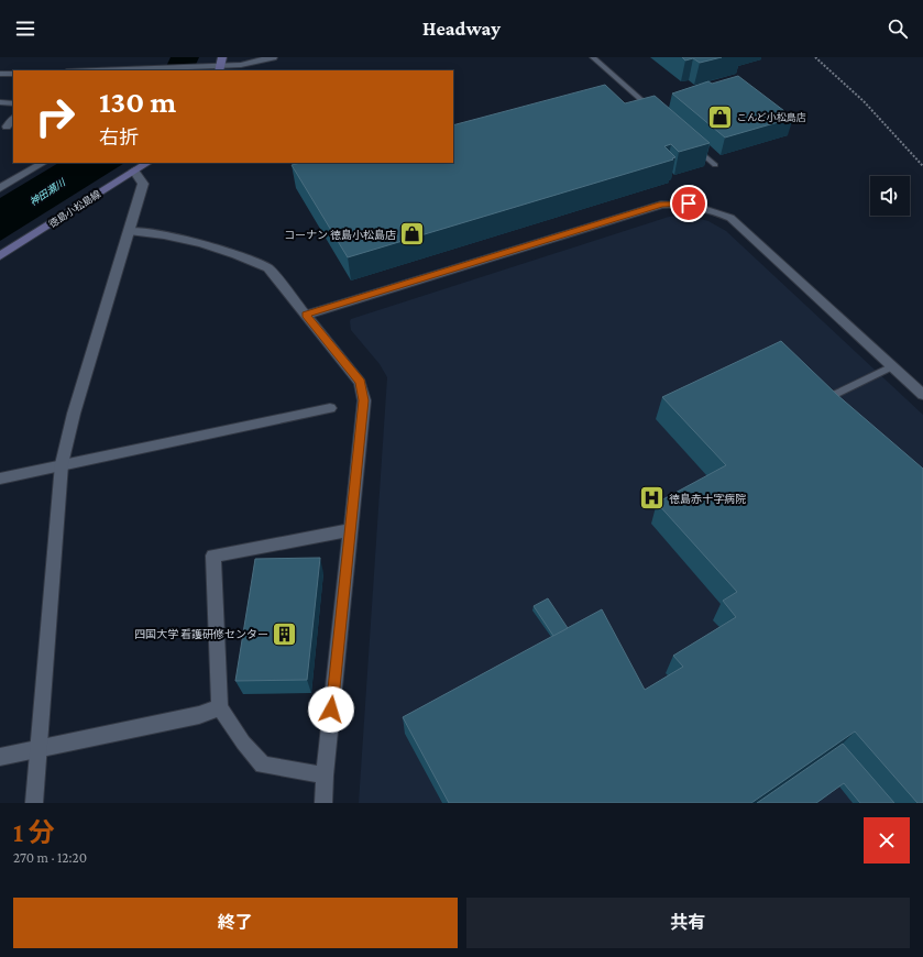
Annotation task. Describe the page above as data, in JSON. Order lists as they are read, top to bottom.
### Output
{
  "streets": {
    "main road": ["徳島小松島線"]
  },
  "water": ["神田瀬川"],
  "places": {
    "shop": ["こんど小松島店", "コーナン 徳島小松島店"],
    "hospital": ["徳島赤十字病院"],
    "building": ["四国大学 看護研修センター"]
  },
  "page": {
    "header": "Headway",
    "turn": ["130 m", "右折"],
    "heading": ["1 分", "270 m · 12:20"],
    "buttons": ["終了", "共有"]
  }
}
